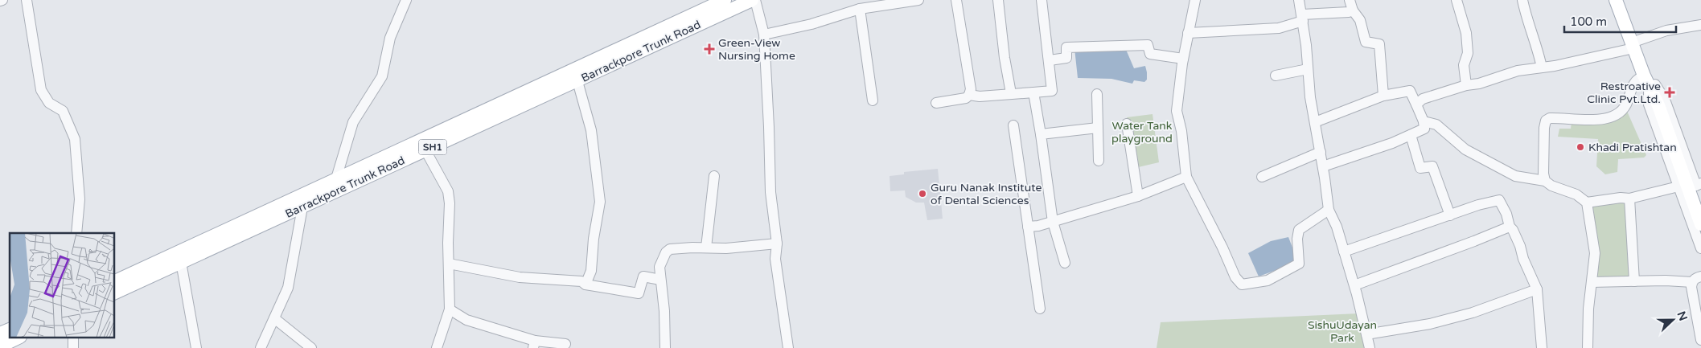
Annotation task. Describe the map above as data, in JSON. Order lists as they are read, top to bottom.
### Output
{
  "streets": {
    "main road": ["Barrackpore Trunk Road", "SH1"]
  },
  "parks": ["Water Tank playground", "SishuUdayan Park"],
  "places": {
    "health": ["Green-View Nursing Home", "Restroative Clinic Pvt.Ltd."],
    "other": ["Khadi Pratishtan", "Guru Nanak Institute of Dental Sciences"]
  },
  "scale_bar": "100 m",
  "north": "right"
}
